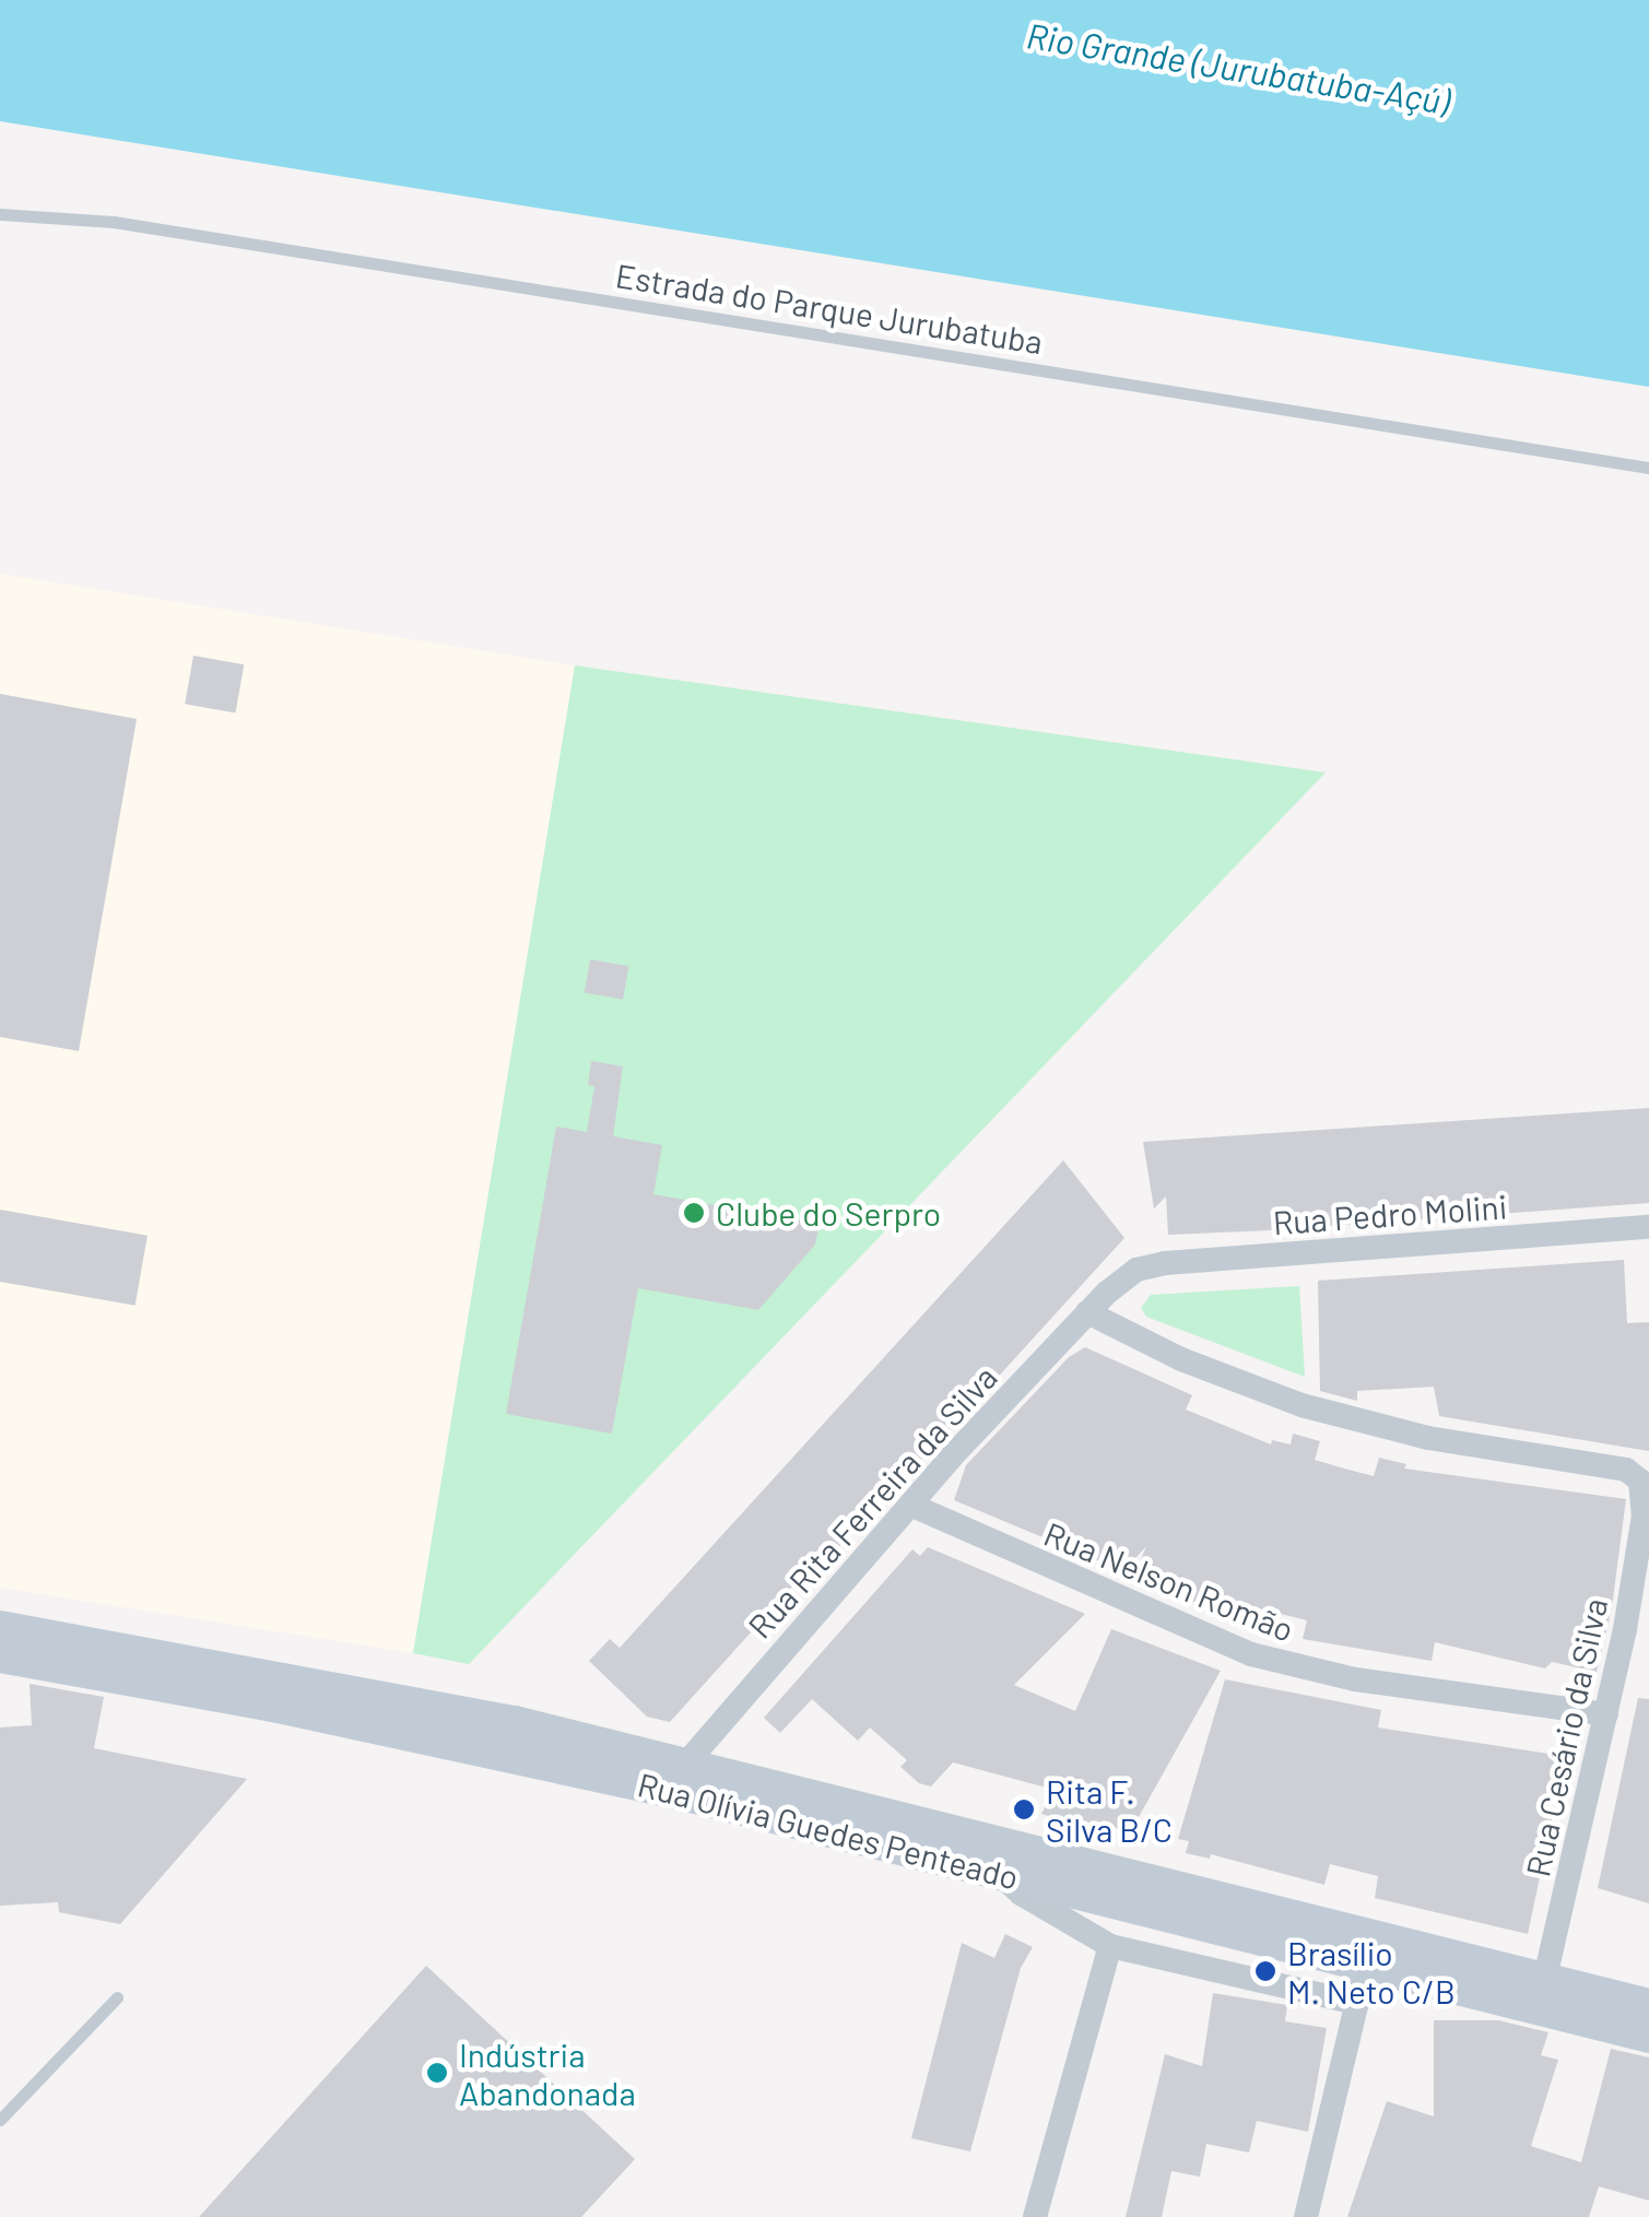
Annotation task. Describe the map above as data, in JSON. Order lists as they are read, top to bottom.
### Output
{
  "streets": {
    "main road": ["Rua Olívia Guedes Penteado"],
    "street": [
      "Rua Pedro Molini",
      "Rua Rita Ferreira da Silva",
      "Rua Nelson Romão",
      "Rua Cesário da Silva"
    ],
    "lane": ["Estrada do Parque Jurubatuba"]
  },
  "crossings": [
    ["Rua Pedro Molini", "Rua Rita Ferreira da Silva"],
    ["Rua Rita Ferreira da Silva", "Rua Nelson Romão"],
    ["Rua Rita Ferreira da Silva", "Rua Cesário da Silva"],
    ["Rua Rita Ferreira da Silva", "Rua Olívia Guedes Penteado"],
    ["Rua Nelson Romão", "Rua Cesário da Silva"],
    ["Rua Cesário da Silva", "Rua Olívia Guedes Penteado"]
  ],
  "water": ["Rio Grande (Jurubatuba-Açú)"],
  "places": [
    "Clube do Serpro",
    "Rita F. Silva B/C",
    "Brasílio M. Neto C/B",
    "Indústria Abandonada"
  ]
}
